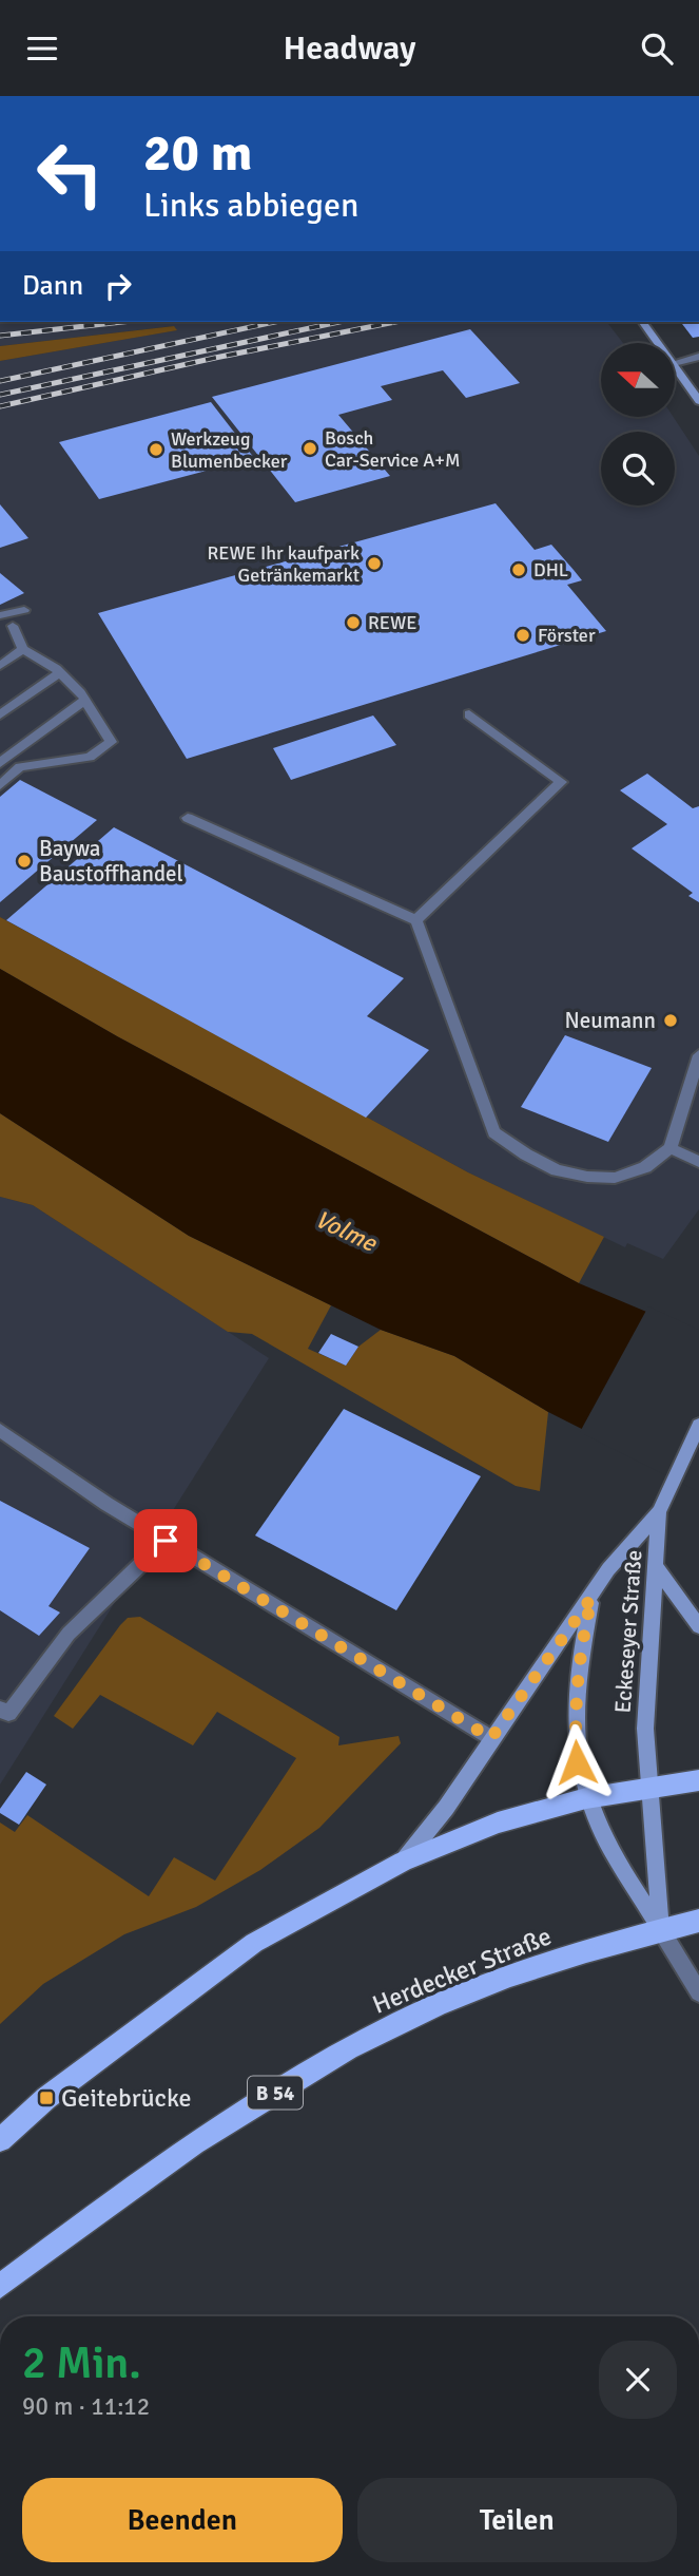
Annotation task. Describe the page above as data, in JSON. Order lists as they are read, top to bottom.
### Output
{
  "streets": {
    "main road": ["Eckeseyer Straße", "Herdecker Straße", "B 54"]
  },
  "crossings": [
    ["Eckeseyer Straße", "Herdecker Straße"],
    ["Eckeseyer Straße", "B 54"],
    ["Herdecker Straße", "B 54"]
  ],
  "water": ["Volme"],
  "places": {
    "other": [
      "Bosch Car-Service A+M",
      "Werkzeug Blumenbecker",
      "REWE Ihr kaufpark Getränkemarkt",
      "DHL",
      "REWE",
      "Förster",
      "Baywa Baustoffhandel",
      "Neumann"
    ],
    "transit": ["Geitebrücke"]
  },
  "north": "left",
  "page": {
    "header": "Headway",
    "turn": ["20 m", "Links abbiegen"],
    "then": "Dann",
    "heading": ["2 Min.", "90 m · 11:12"],
    "buttons": ["Beenden", "Teilen"]
  }
}
